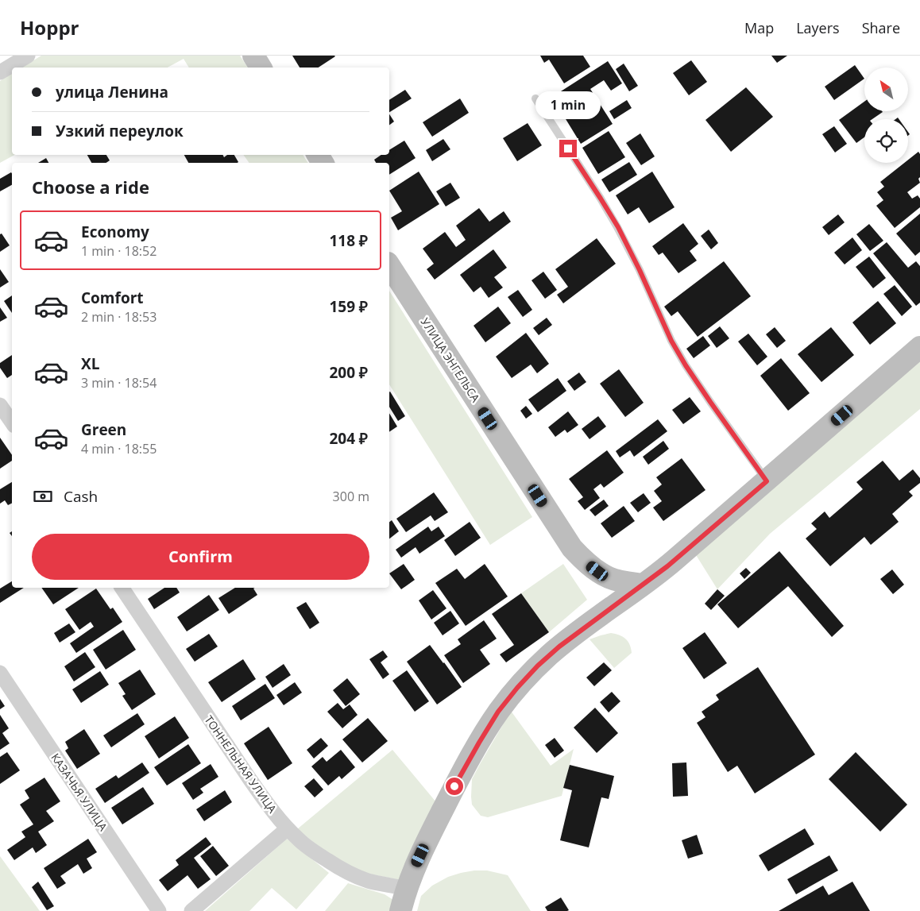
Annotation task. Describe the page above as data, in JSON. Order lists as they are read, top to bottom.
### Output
{
  "streets": {
    "street": ["УЛИЦА ЭНГЕЛЬСА", "ТОННЕЛЬНАЯ УЛИЦА", "КАЗАЧЬЯ УЛИЦА"]
  },
  "north": "top left",
  "page": {
    "header": "Hoppr",
    "nav": ["Map", "Layers", "Share"],
    "banner": ["улица Ленина", "Узкий переулок"],
    "bubble": "1 min",
    "heading": "Choose a ride",
    "list": [
      {
        "name": "Economy",
        "note": "1 min · 18:52",
        "value": "118 ₽"
      },
      {
        "name": "Comfort",
        "note": "2 min · 18:53",
        "value": "159 ₽"
      },
      {
        "name": "XL",
        "note": "3 min · 18:54",
        "value": "200 ₽"
      },
      {
        "name": "Green",
        "note": "4 min · 18:55",
        "value": "204 ₽"
      }
    ],
    "pay": ["Cash", "300 m"],
    "buttons": "Confirm"
  }
}
